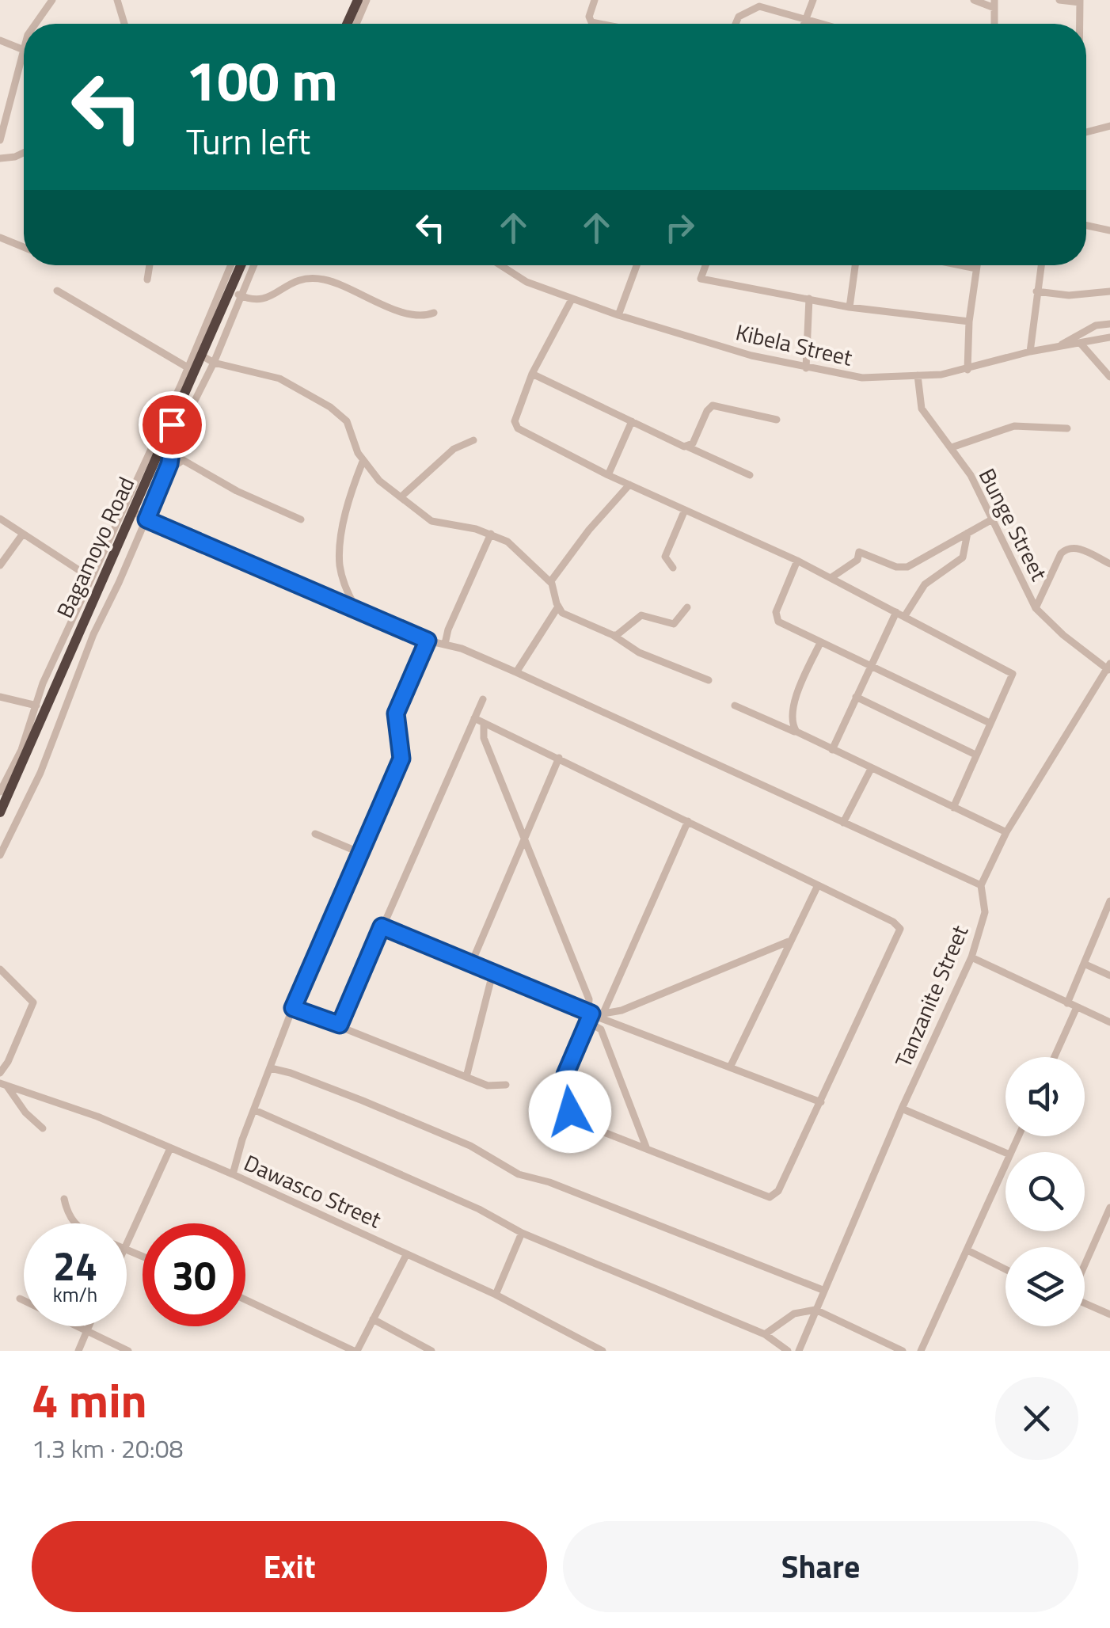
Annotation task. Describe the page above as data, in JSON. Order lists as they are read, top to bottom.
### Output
{
  "streets": {
    "highway": ["Bagamoyo Road"],
    "street": [
      "Kibela Street",
      "Bunge Street",
      "Tanzanite Street",
      "Dawasco Street"
    ]
  },
  "crossings": [
    ["Kibela Street", "Bunge Street"],
    ["Bunge Street", "Tanzanite Street"]
  ],
  "page": {
    "turn": ["100 m", "Turn left"],
    "speed": "24 km/h",
    "limit": "30",
    "heading": ["4 min", "1.3 km · 20:08"],
    "buttons": ["Exit", "Share"]
  }
}
